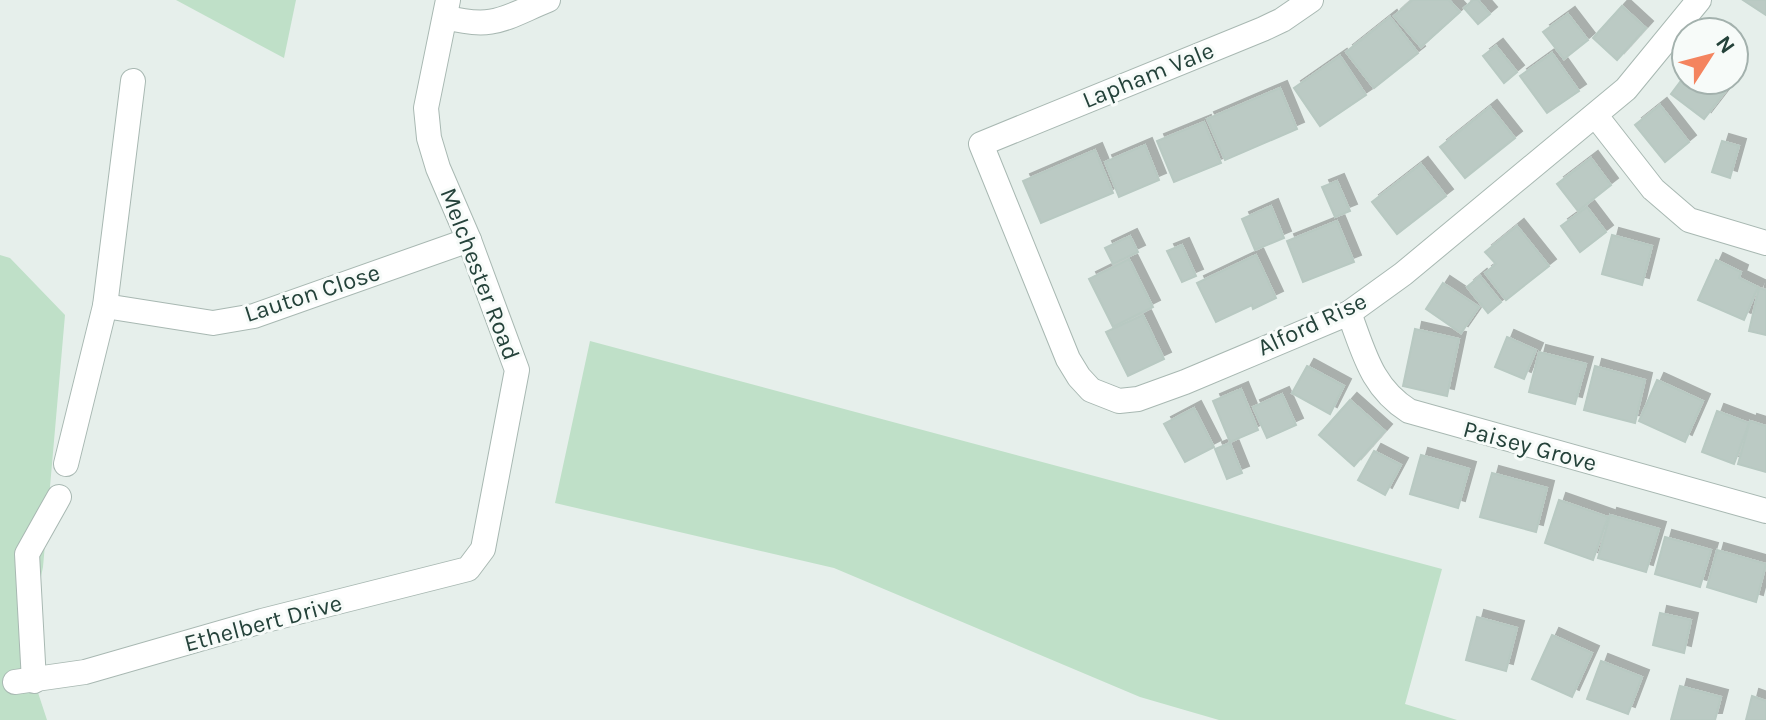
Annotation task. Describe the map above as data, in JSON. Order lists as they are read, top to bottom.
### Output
{
  "streets": {
    "street": [
      "Lapham Vale",
      "Melchester Road",
      "Lauton Close",
      "Alford Rise",
      "Paisey Grove",
      "Ethelbert Drive"
    ]
  },
  "crossings": [
    ["Lapham Vale", "Alford Rise"],
    ["Melchester Road", "Lauton Close"],
    ["Melchester Road", "Ethelbert Drive"],
    ["Alford Rise", "Paisey Grove"]
  ],
  "north": "top right"
}
